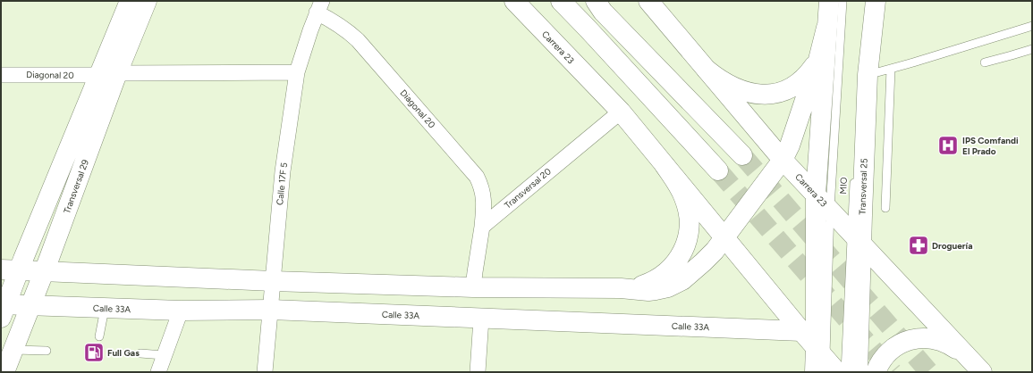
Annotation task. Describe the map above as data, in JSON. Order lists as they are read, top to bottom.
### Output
{
  "streets": {
    "main road": [
      "Carrera 23",
      "Transversal 29",
      "Transversal 25",
      "Calle 33A"
    ],
    "street": ["Diagonal 20", "Calle 17F 5", "Transversal 20"],
    "lane": ["MIO"]
  },
  "crossings": [
    ["Carrera 23", "MIO"],
    ["Carrera 23", "Transversal 25"],
    ["Carrera 23", "Transversal 20"],
    ["Carrera 23", "Calle 33A"],
    ["Diagonal 20", "Calle 17F 5"],
    ["Diagonal 20", "Transversal 29"],
    ["Diagonal 20", "Transversal 20"],
    ["Calle 17F 5", "Calle 33A"],
    ["MIO", "Transversal 25"],
    ["Transversal 29", "Calle 33A"]
  ],
  "places": {
    "hospital": ["IPS Comfandi El Prado"],
    "pharmacy": ["Droguería"],
    "fuel station": ["Full Gas"]
  }
}
